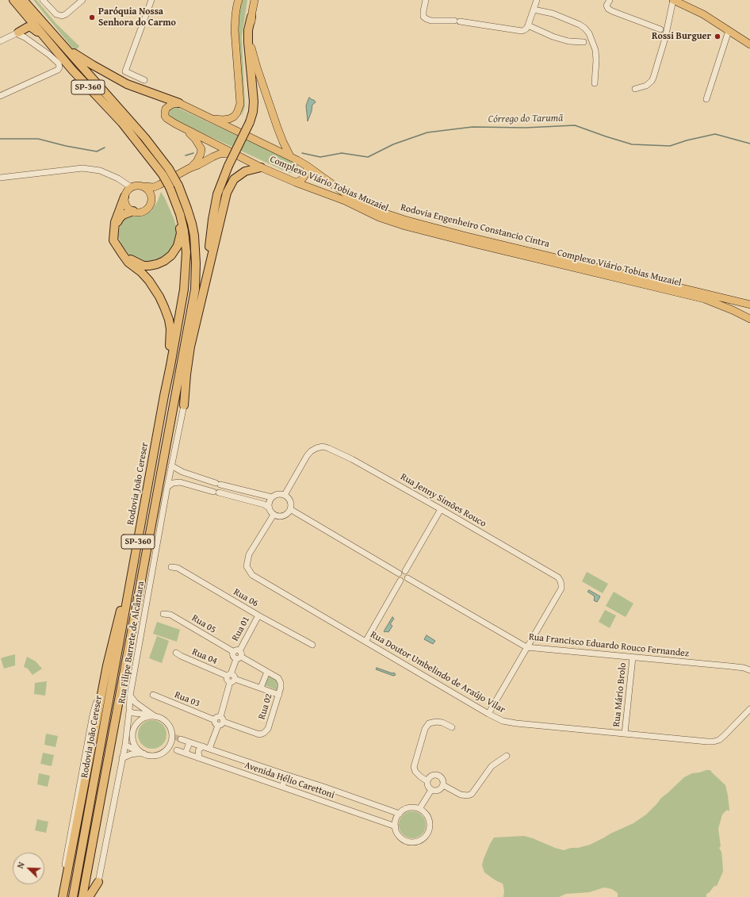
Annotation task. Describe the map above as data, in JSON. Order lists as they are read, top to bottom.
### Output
{
  "streets": {
    "highway": ["SP-360", "Rodovia João Cereser"],
    "main road": ["Complexo Viário Tobias Muzaiel", "Rodovia Engenheiro Constancio Cintra"],
    "street": [
      "Rua Jenny Simões Rouco",
      "Rua 06",
      "Rua 05",
      "Rua 01",
      "Rua Filipe Barrete de Alcântara",
      "Rua Francisco Eduardo Rouco Fernandez",
      "Rua 04",
      "Rua Doutor Umbelindo de Araújo Vilar",
      "Rua Mário Brolo",
      "Rua 03",
      "Rua 02",
      "Avenida Hélio Carettoni"
    ]
  },
  "crossings": [
    ["SP-360", "Rodovia João Cereser"],
    ["Complexo Viário Tobias Muzaiel", "Rodovia Engenheiro Constancio Cintra"],
    ["Rua Jenny Simões Rouco", "Rua Francisco Eduardo Rouco Fernandez"],
    ["Rua Jenny Simões Rouco", "Rua Doutor Umbelindo de Araújo Vilar"],
    ["Rua 06", "Rua 01"],
    ["Rua 05", "Rua 01"],
    ["Rua Francisco Eduardo Rouco Fernandez", "Rua Mário Brolo"],
    ["Rua 04", "Rua 02"],
    ["Rua Doutor Umbelindo de Araújo Vilar", "Rua Mário Brolo"],
    ["Rua 03", "Rua 02"]
  ],
  "water": ["Córrego do Tarumã"],
  "places": ["Paróquia Nossa Senhora do Carmo", "Rossi Burguer"],
  "north": "top left"
}
